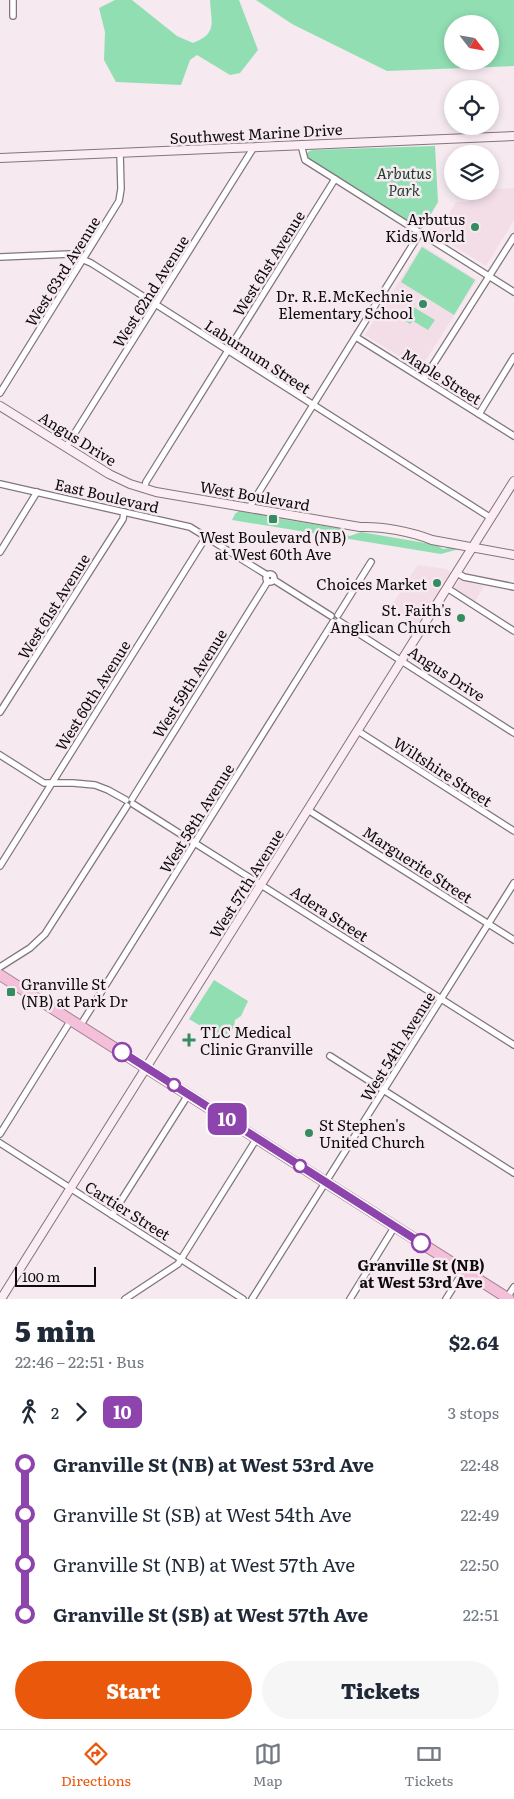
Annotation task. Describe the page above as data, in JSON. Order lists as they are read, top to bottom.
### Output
{
  "streets": {
    "street": [
      "Southwest Marine Drive",
      "West 61st Avenue",
      "West 63rd Avenue",
      "West 62nd Avenue",
      "Laburnum Street",
      "Maple Street",
      "Angus Drive",
      "East Boulevard",
      "West Boulevard",
      "West 59th Avenue",
      "West 60th Avenue",
      "Wiltshire Street",
      "West 58th Avenue",
      "Marguerite Street",
      "West 57th Avenue",
      "Adera Street",
      "West 54th Avenue",
      "Cartier Street"
    ]
  },
  "crossings": [
    ["Southwest Marine Drive", "West 63rd Avenue"],
    ["Southwest Marine Drive", "West 62nd Avenue"],
    ["West 61st Avenue", "Laburnum Street"],
    ["West 61st Avenue", "Angus Drive"],
    ["West 61st Avenue", "East Boulevard"],
    ["West 61st Avenue", "West Boulevard"],
    ["West 63rd Avenue", "Laburnum Street"],
    ["West 62nd Avenue", "Laburnum Street"],
    ["West 62nd Avenue", "Angus Drive"],
    ["Laburnum Street", "West 57th Avenue"],
    ["Angus Drive", "East Boulevard"],
    ["Angus Drive", "West Boulevard"],
    ["Angus Drive", "West 59th Avenue"],
    ["Angus Drive", "West 60th Avenue"],
    ["Angus Drive", "West 58th Avenue"],
    ["Angus Drive", "West 57th Avenue"],
    ["East Boulevard", "West 60th Avenue"],
    ["West Boulevard", "West 57th Avenue"],
    ["West 59th Avenue", "Adera Street"],
    ["West 60th Avenue", "Adera Street"],
    ["Wiltshire Street", "West 57th Avenue"],
    ["West 58th Avenue", "Adera Street"],
    ["Marguerite Street", "West 57th Avenue"],
    ["Marguerite Street", "West 54th Avenue"],
    ["West 57th Avenue", "Adera Street"],
    ["West 57th Avenue", "Cartier Street"],
    ["Adera Street", "West 54th Avenue"]
  ],
  "parks": ["Arbutus Park"],
  "places": {
    "other": [
      "Arbutus Kids World",
      "Dr. R.E.McKechnie Elementary School",
      "Choices Market",
      "St. Faith's Anglican Church",
      "St Stephen's United Church",
      "Granville St (NB) at West 53rd Ave"
    ],
    "transit": ["West Boulevard (NB) at West 60th Ave", "Granville St (NB) at Park Dr"],
    "health": ["TLC Medical Clinic Granville"]
  },
  "lines": ["bus line 10"],
  "scale_bar": "100 m",
  "north": "bottom right",
  "page": {
    "on_map": "10",
    "scale": "100 m",
    "heading": ["5 min", "22:46 – 22:51 · Bus", "$2.64"],
    "legs": ["2", "10", "3 stops"],
    "list": [
      {
        "name": "Granville St (NB) at West 53rd Ave",
        "value": "22:48"
      },
      {
        "name": "Granville St (SB) at West 54th Ave",
        "value": "22:49"
      },
      {
        "name": "Granville St (NB) at West 57th Ave",
        "value": "22:50"
      },
      {
        "name": "Granville St (SB) at West 57th Ave",
        "value": "22:51"
      }
    ],
    "buttons": ["Start", "Tickets"],
    "tabs": ["Directions", "Map", "Tickets"]
  }
}
